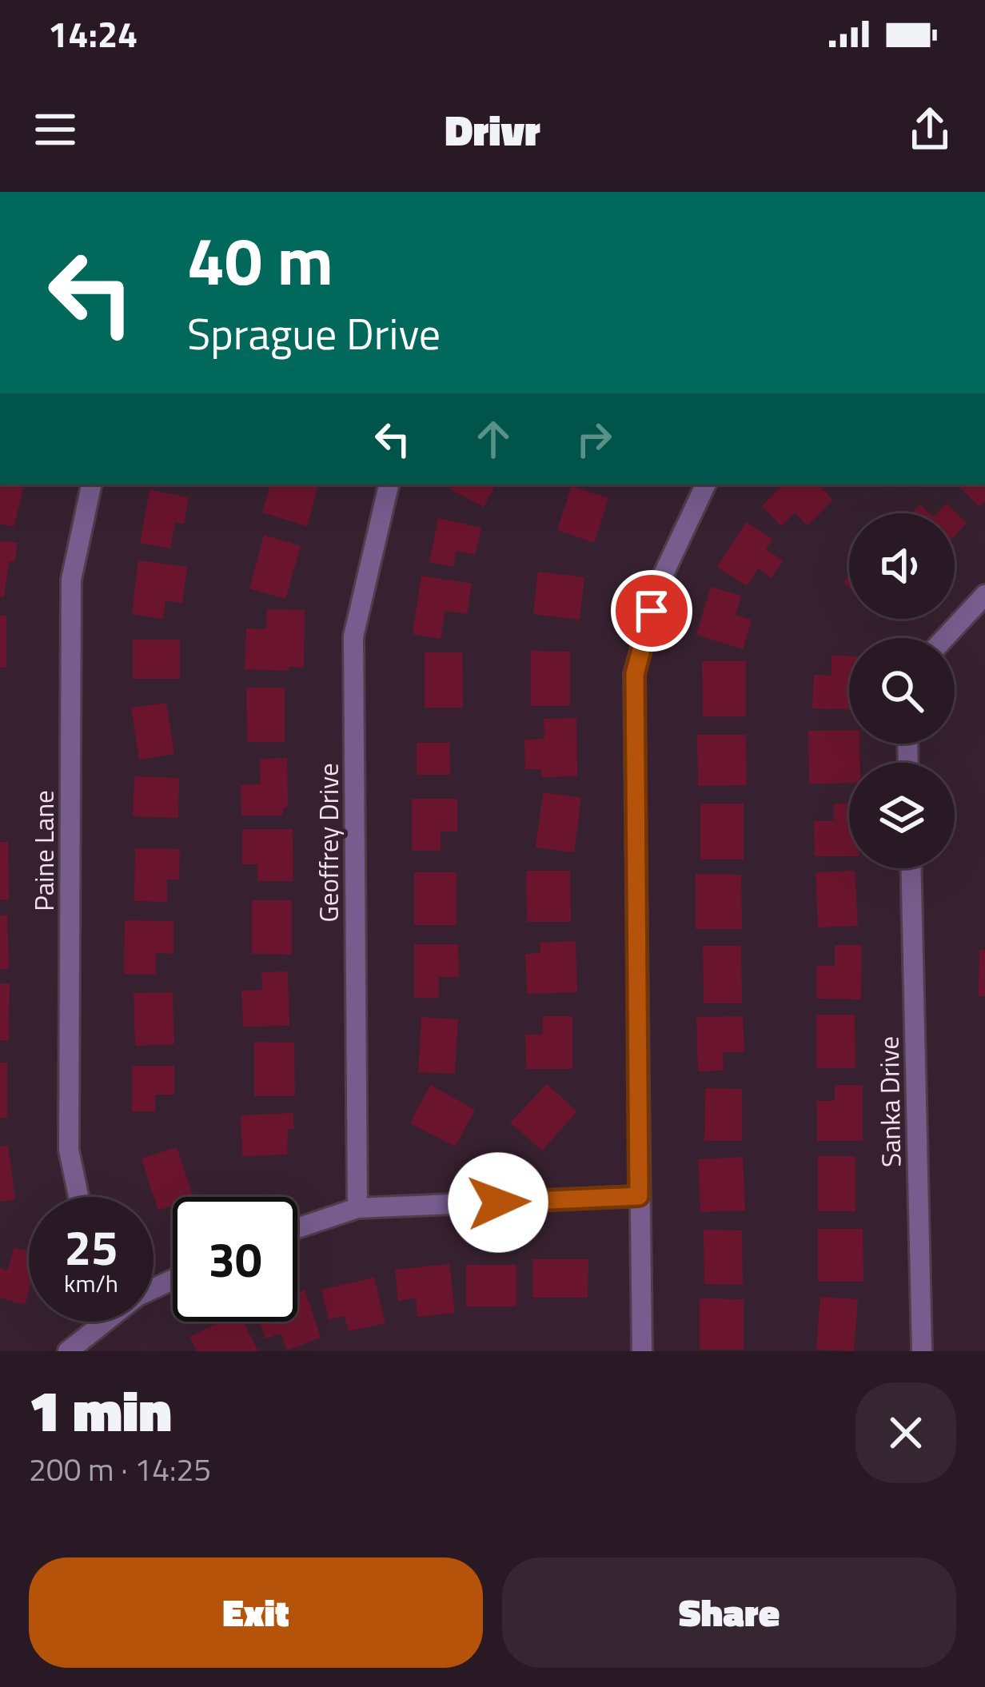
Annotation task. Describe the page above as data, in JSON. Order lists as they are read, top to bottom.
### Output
{
  "streets": {
    "street": ["Geoffrey Drive", "Paine Lane", "Sanka Drive"]
  },
  "page": {
    "status": "14:24",
    "header": "Drivr",
    "turn": ["40 m", "Sprague Drive"],
    "speed": "25 km/h",
    "limit": "30",
    "heading": ["1 min", "200 m · 14:25"],
    "buttons": ["Exit", "Share"]
  }
}
